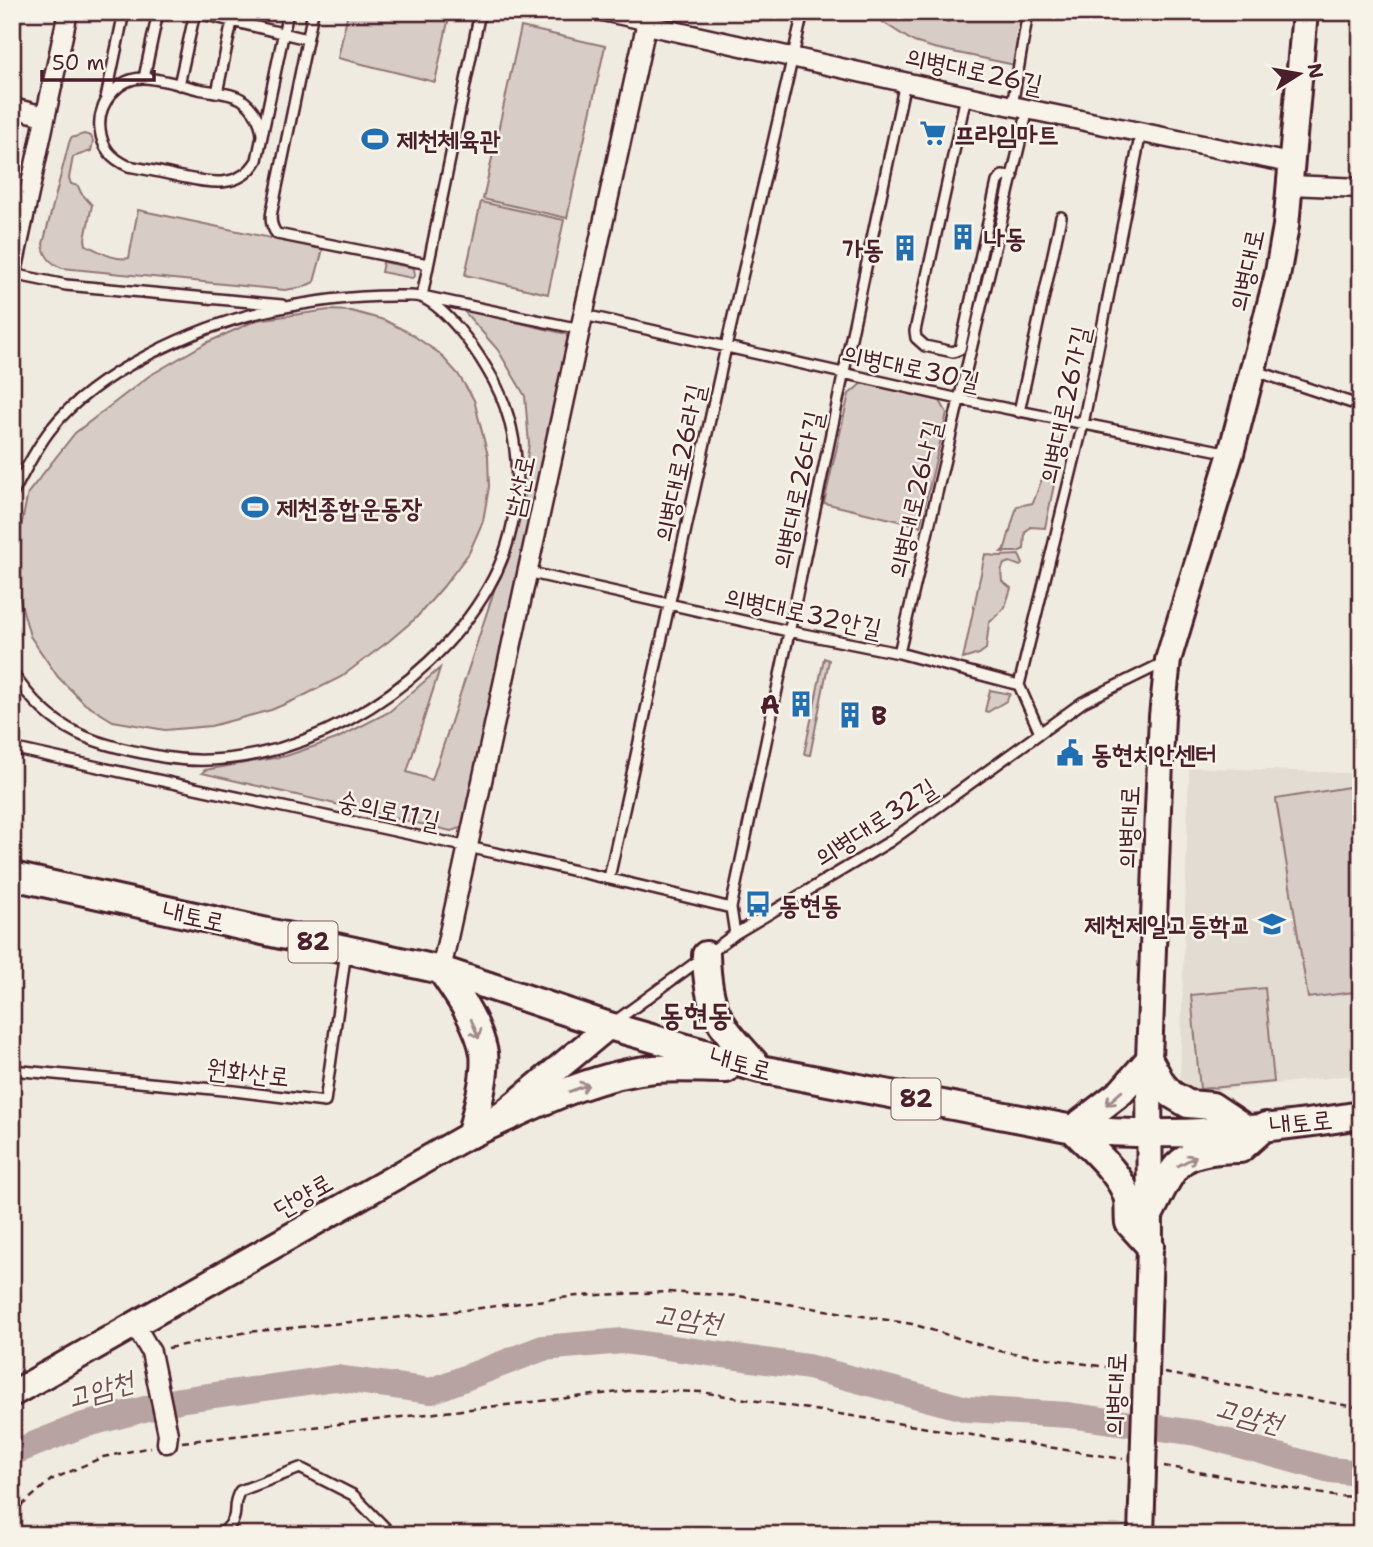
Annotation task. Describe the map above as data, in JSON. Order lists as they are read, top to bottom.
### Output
{
  "streets": {
    "main road": ["내토로", "82"],
    "street": [
      "의병대로26길",
      "의병대로",
      "남산로",
      "단양로"
    ],
    "lane": [
      "의병대로30길",
      "의병대로26가길",
      "의병대로26라길",
      "의병대로26다길",
      "의병대로26나길",
      "의병대로32안길",
      "숭의로11길",
      "의병대로32길",
      "원화산로"
    ]
  },
  "crossings": [
    ["의병대로26길", "의병대로"],
    ["의병대로26길", "의병대로26가길"],
    ["의병대로26길", "의병대로26라길"],
    ["의병대로26길", "남산로"],
    ["의병대로26길", "의병대로26다길"],
    ["의병대로26길", "의병대로26나길"],
    ["의병대로", "의병대로30길"],
    ["의병대로", "의병대로32길"],
    ["의병대로", "내토로"],
    ["의병대로30길", "의병대로26가길"],
    ["의병대로30길", "의병대로26라길"],
    ["의병대로30길", "남산로"],
    ["의병대로30길", "의병대로26다길"],
    ["의병대로30길", "의병대로26나길"],
    ["의병대로26가길", "의병대로32안길"],
    ["의병대로26라길", "의병대로32안길"],
    ["의병대로26라길", "숭의로11길"],
    ["남산로", "의병대로32안길"],
    ["남산로", "숭의로11길"],
    ["남산로", "내토로"],
    ["의병대로26다길", "의병대로32안길"],
    ["의병대로26다길", "숭의로11길"],
    ["의병대로26나길", "의병대로32안길"],
    ["의병대로32길", "내토로"],
    ["의병대로32길", "단양로"],
    ["내토로", "원화산로"],
    ["내토로", "단양로"]
  ],
  "districts": ["동현동"],
  "water": ["고암천"],
  "places": {
    "supermarket": ["프라임마트"],
    "sports": ["제천체육관", "제천종합운동장"],
    "building": [
      "나동",
      "가동",
      "A",
      "B"
    ],
    "public building": ["동현치안센터"],
    "bus stop": ["동현동"],
    "school or university": ["제천제일고등학교"]
  },
  "scale_bar": "50 m",
  "north": "right"
}
